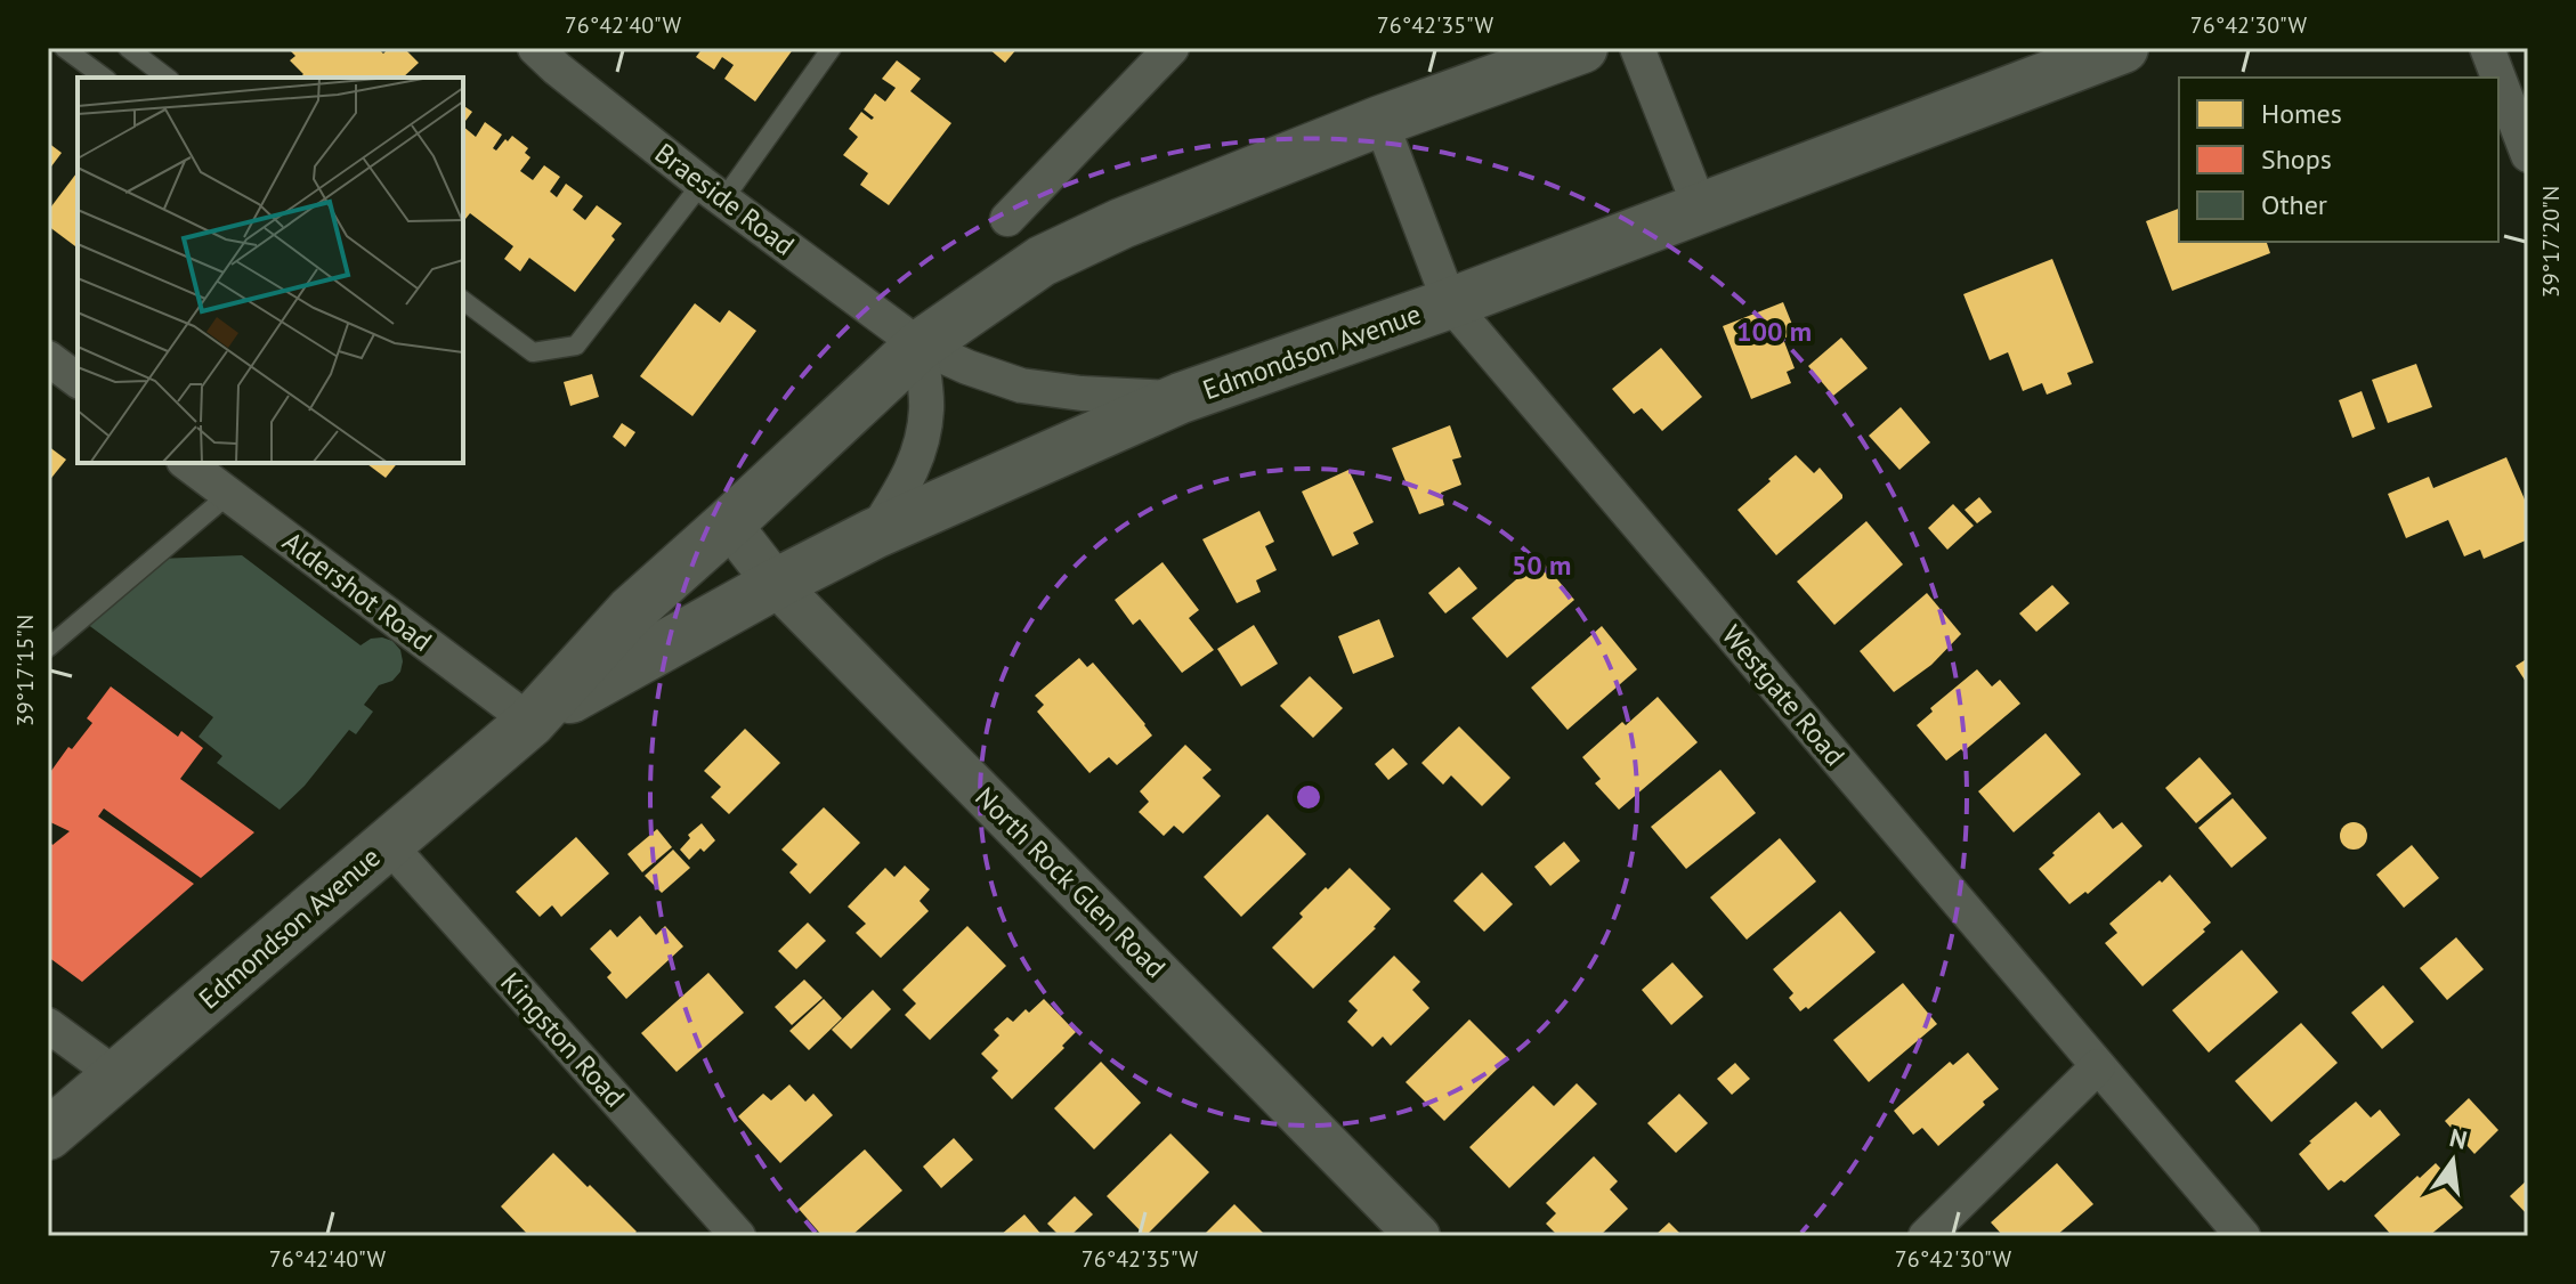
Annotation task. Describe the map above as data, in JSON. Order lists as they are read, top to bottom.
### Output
{
  "streets": {
    "main road": ["Edmondson Avenue"],
    "street": [
      "Braeside Road",
      "Aldershot Road",
      "Westgate Road",
      "North Rock Glen Road",
      "Kingston Road"
    ]
  },
  "crossings": [
    ["Braeside Road", "Edmondson Avenue"],
    ["Edmondson Avenue", "Aldershot Road"],
    ["Edmondson Avenue", "Westgate Road"],
    ["Edmondson Avenue", "North Rock Glen Road"],
    ["Edmondson Avenue", "Kingston Road"]
  ],
  "legend": ["Homes", "Shops", "Other"],
  "north": "top",
  "coordinates": [
    "76°42'40\"W",
    "76°42'35\"W",
    "76°42'30\"W",
    "39°17'20\"N",
    "39°17'15\"N"
  ],
  "rings": ["100 m", "50 m"]
}
